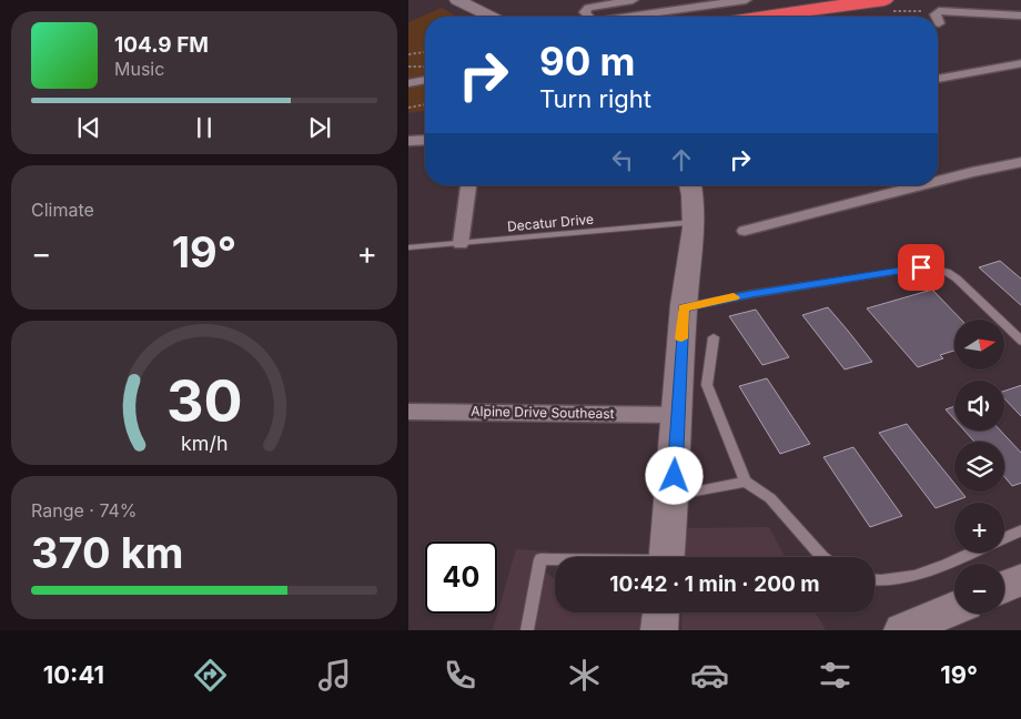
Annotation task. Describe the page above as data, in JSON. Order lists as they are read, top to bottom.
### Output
{
  "streets": {
    "street": ["Alpine Drive Southeast"],
    "lane": ["Decatur Drive"]
  },
  "north": "right",
  "page": {
    "turn": ["90 m", "Turn right"],
    "song": ["104.9 FM", "Music"],
    "tile": [
      "Climate",
      ["Range · 74%", "370 km"]
    ],
    "heat": ["−", "19°", "+"],
    "map_buttons": ["+", "−"],
    "limit": "40",
    "trip": "10:42 · 1 min · 200 m",
    "tabs": ["10:41", "19°"],
    "gauge": ["30", "km/h"]
  }
}
